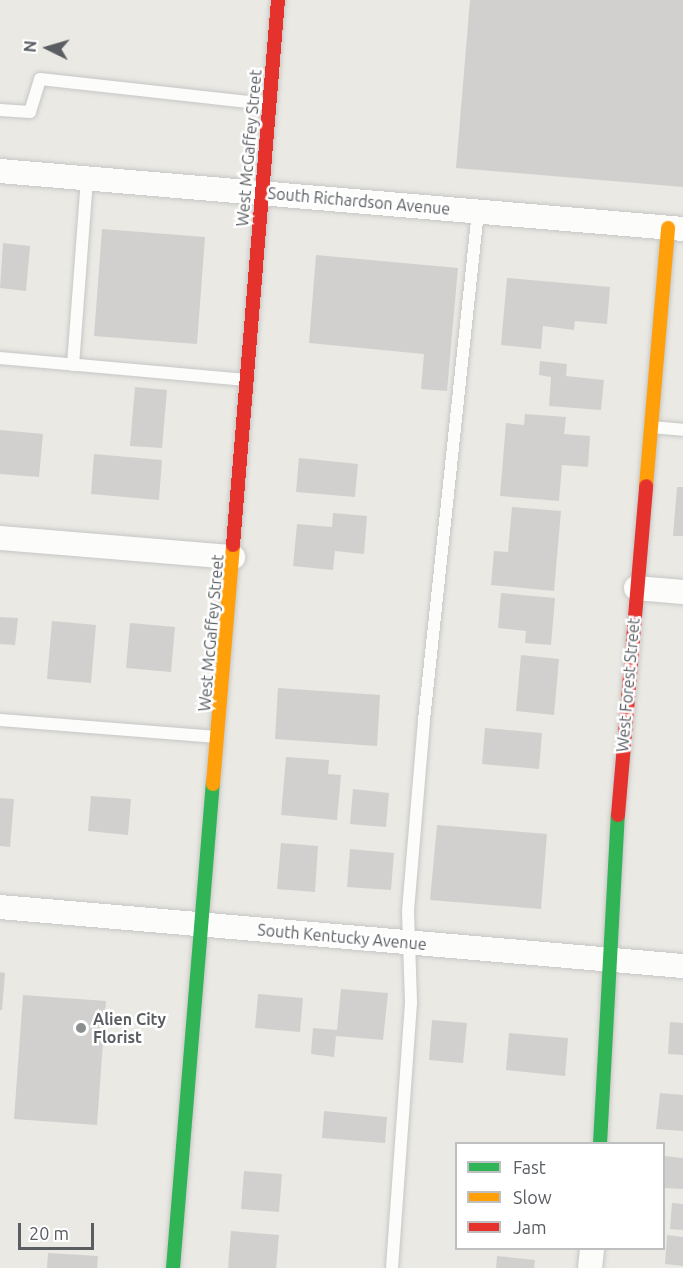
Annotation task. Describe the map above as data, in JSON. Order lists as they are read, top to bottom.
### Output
{
  "streets": {
    "main road": ["West McGaffey Street", "West Forest Street"],
    "street": ["South Richardson Avenue", "South Kentucky Avenue"]
  },
  "crossings": [
    ["West McGaffey Street", "South Richardson Avenue"],
    ["West McGaffey Street", "South Kentucky Avenue"],
    ["South Richardson Avenue", "West Forest Street"],
    ["West Forest Street", "South Kentucky Avenue"]
  ],
  "places": ["Alien City Florist"],
  "legend": ["Fast", "Slow", "Jam"],
  "scale_bar": "20 m",
  "north": "left"
}
